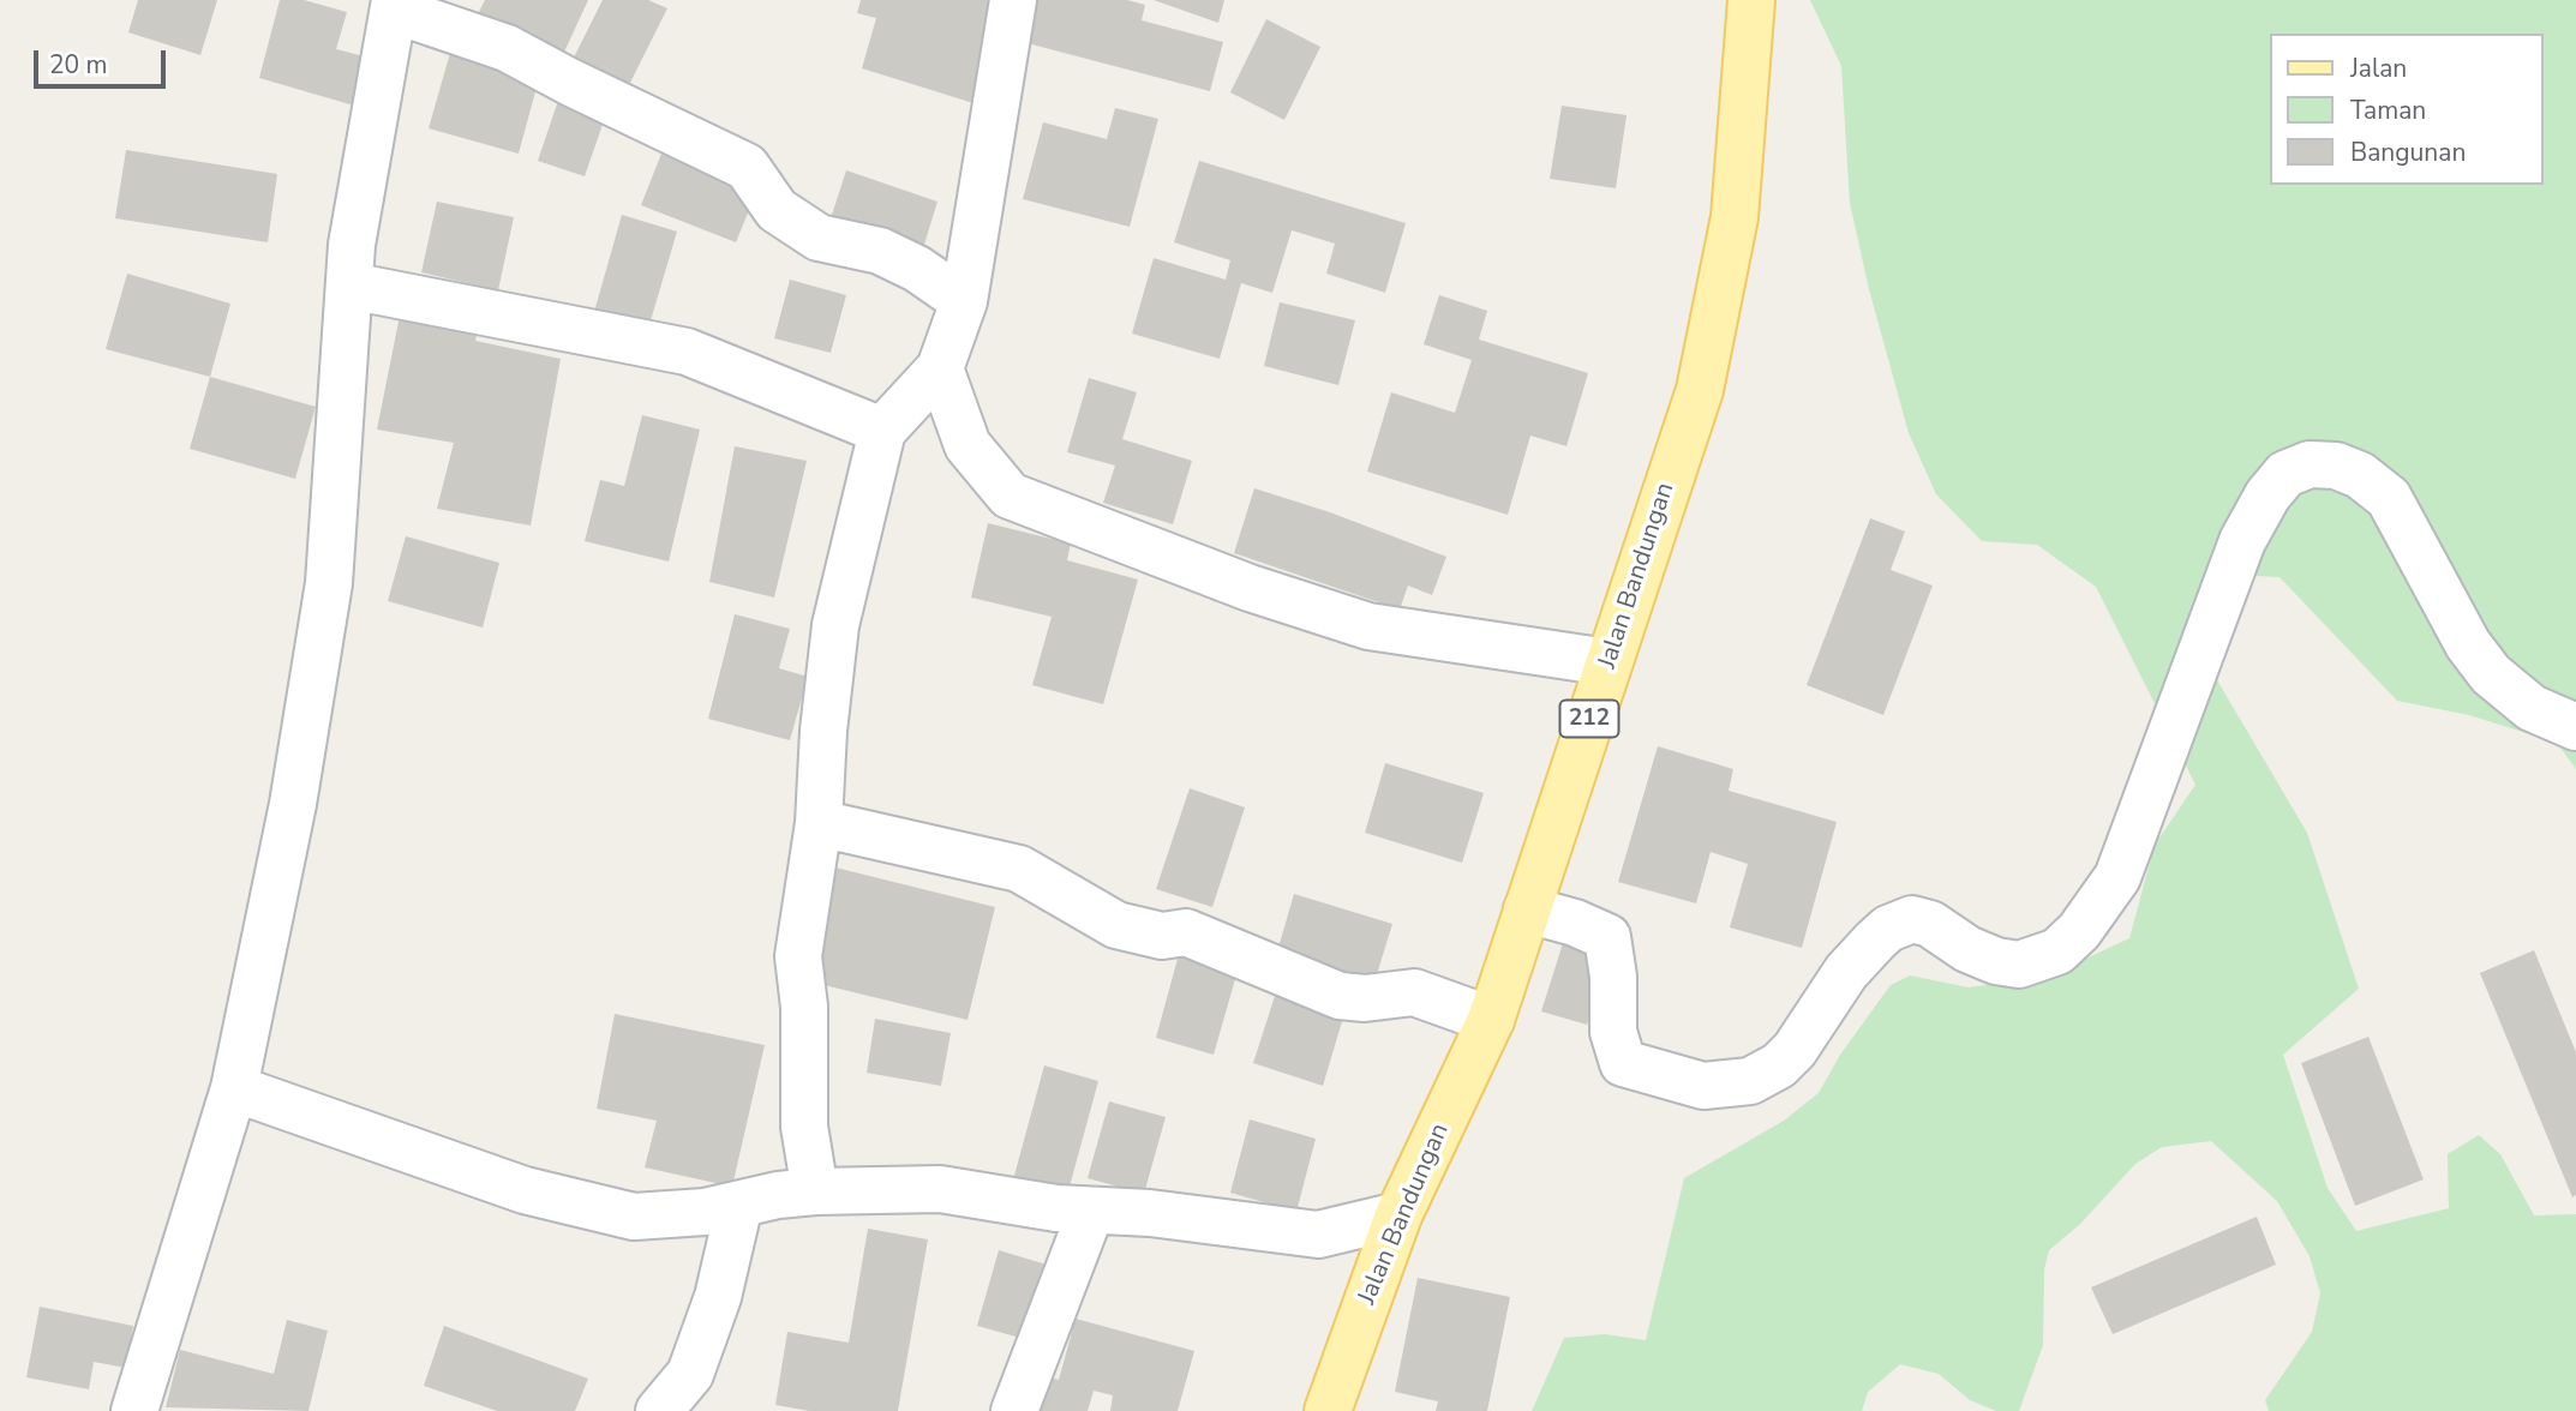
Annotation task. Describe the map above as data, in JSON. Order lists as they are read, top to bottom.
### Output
{
  "streets": {
    "main road": ["Jalan Bandungan", "212"]
  },
  "legend": ["Jalan", "Taman", "Bangunan"],
  "scale_bar": "20 m"
}
